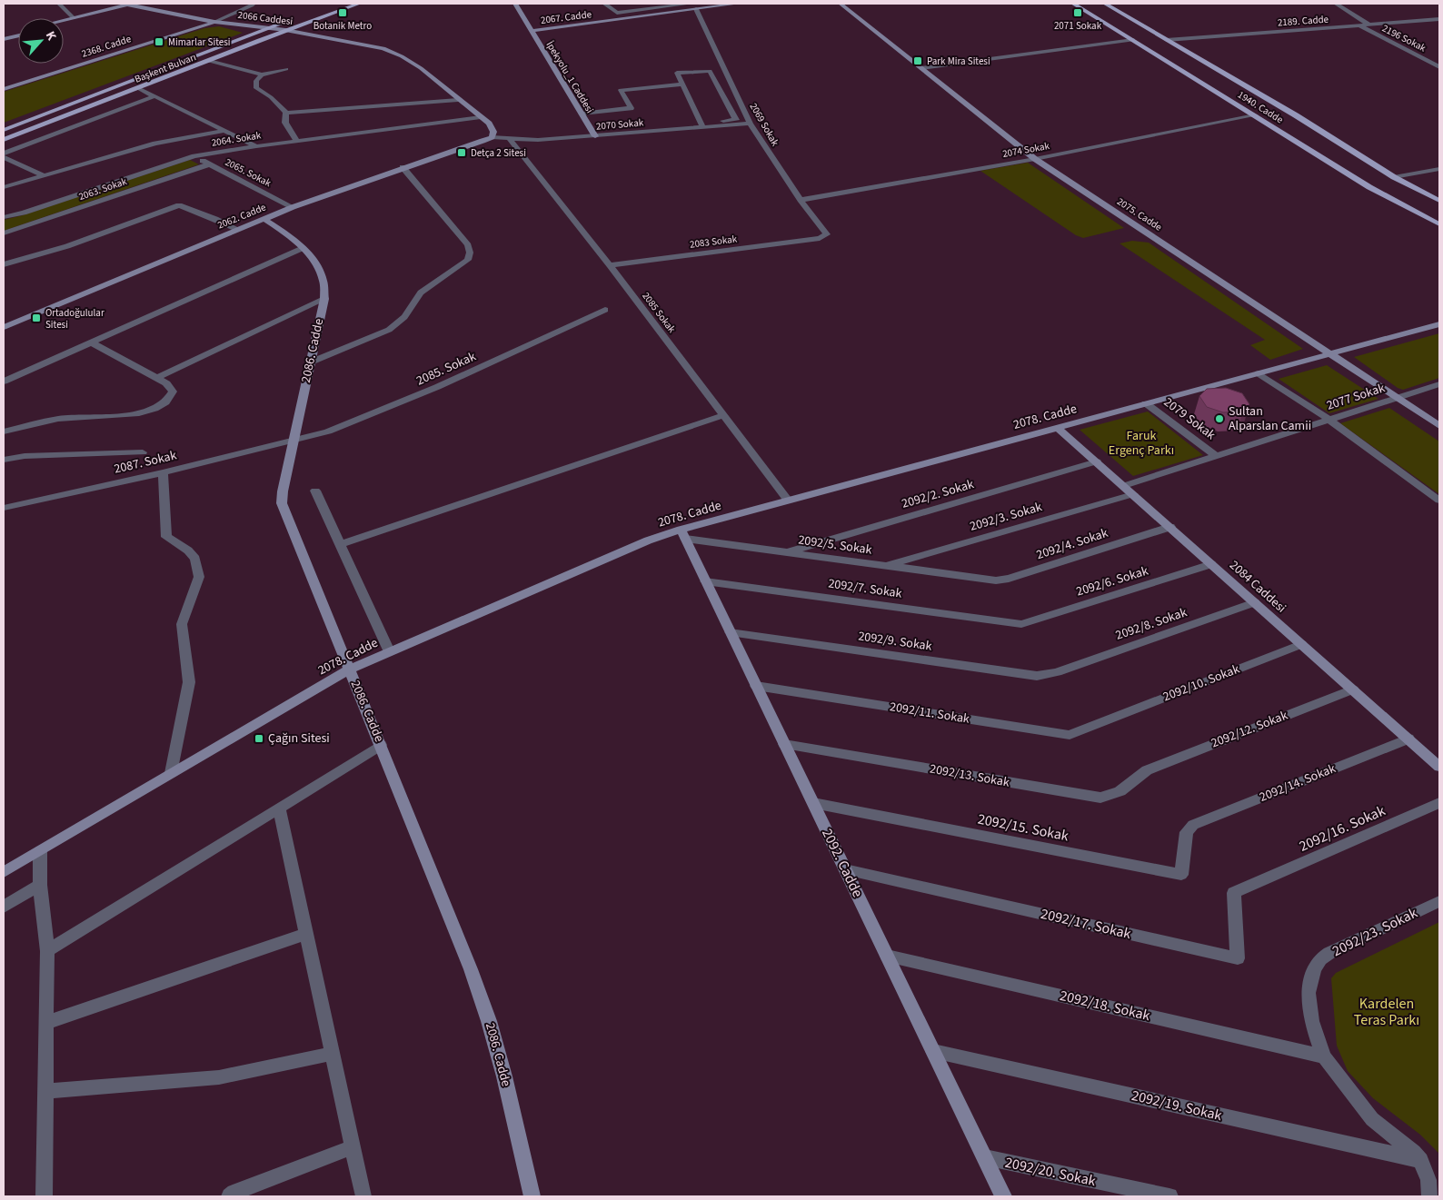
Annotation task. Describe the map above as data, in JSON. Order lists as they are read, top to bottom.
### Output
{
  "streets": {
    "main road": ["Başkent Bulvarı", "1940. Cadde"],
    "street": [
      "2067. Cadde",
      "2066 Caddesi",
      "2189. Cadde",
      "2196 Sokak",
      "2368. Cadde",
      "İpekyolu_1 Caddesi",
      "2070 Sokak",
      "2069 Sokak",
      "2064. Sokak",
      "2074 Sokak",
      "2065. Sokak",
      "2063. Sokak",
      "2075. Cadde",
      "2062. Cadde",
      "2083 Sokak",
      "2085 Sokak",
      "2086. Cadde",
      "2085. Sokak",
      "2077 Sokak",
      "2078. Cadde",
      "2079 Sokak",
      "2087. Sokak",
      "2092/2. Sokak",
      "2092/3. Sokak",
      "2092/4. Sokak",
      "2092/5. Sokak",
      "2092/6. Sokak",
      "2084 Caddesi",
      "2092/7. Sokak",
      "2092/8. Sokak",
      "2092/9. Sokak",
      "2092/10. Sokak",
      "2092/11. Sokak",
      "2092/12. Sokak",
      "2092/13. Sokak",
      "2092/14. Sokak",
      "2092/15. Sokak",
      "2092/16. Sokak",
      "2092. Cadde",
      "2092/17. Sokak",
      "2092/23. Sokak",
      "2092/18. Sokak",
      "2092/19. Sokak",
      "2092/20. Sokak"
    ]
  },
  "crossings": [
    ["2067. Cadde", "İpekyolu_1 Caddesi"],
    ["2067. Cadde", "2069 Sokak"],
    ["2066 Caddesi", "2368. Cadde"],
    ["2066 Caddesi", "Başkent Bulvarı"],
    ["2066 Caddesi", "2070 Sokak"],
    ["2066 Caddesi", "2064. Sokak"],
    ["2066 Caddesi", "2062. Cadde"],
    ["2189. Cadde", "2196 Sokak"],
    ["2189. Cadde", "1940. Cadde"],
    ["İpekyolu_1 Caddesi", "2070 Sokak"],
    ["1940. Cadde", "2074 Sokak"],
    ["2070 Sokak", "2069 Sokak"],
    ["2070 Sokak", "2062. Cadde"],
    ["2070 Sokak", "2085 Sokak"],
    ["2069 Sokak", "2074 Sokak"],
    ["2069 Sokak", "2083 Sokak"],
    ["2064. Sokak", "2065. Sokak"],
    ["2074 Sokak", "2075. Cadde"],
    ["2065. Sokak", "2063. Sokak"],
    ["2065. Sokak", "2062. Cadde"],
    ["2075. Cadde", "2077 Sokak"],
    ["2075. Cadde", "2078. Cadde"],
    ["2062. Cadde", "2086. Cadde"],
    ["2083 Sokak", "2085 Sokak"],
    ["2085 Sokak", "2078. Cadde"],
    ["2086. Cadde", "2085. Sokak"],
    ["2086. Cadde", "2078. Cadde"],
    ["2086. Cadde", "2087. Sokak"],
    ["2085. Sokak", "2087. Sokak"],
    ["2077 Sokak", "2079 Sokak"],
    ["2077 Sokak", "2084 Caddesi"],
    ["2078. Cadde", "2079 Sokak"],
    ["2078. Cadde", "2092/5. Sokak"],
    ["2078. Cadde", "2084 Caddesi"],
    ["2078. Cadde", "2092. Cadde"],
    ["2092/2. Sokak", "2092/5. Sokak"],
    ["2092/2. Sokak", "2084 Caddesi"],
    ["2092/3. Sokak", "2092/5. Sokak"],
    ["2092/3. Sokak", "2084 Caddesi"],
    ["2092/4. Sokak", "2092/5. Sokak"],
    ["2092/4. Sokak", "2084 Caddesi"],
    ["2092/5. Sokak", "2092. Cadde"],
    ["2092/6. Sokak", "2084 Caddesi"],
    ["2092/6. Sokak", "2092/7. Sokak"],
    ["2084 Caddesi", "2092/8. Sokak"],
    ["2084 Caddesi", "2092/10. Sokak"],
    ["2084 Caddesi", "2092/12. Sokak"],
    ["2084 Caddesi", "2092/14. Sokak"],
    ["2092/7. Sokak", "2092. Cadde"],
    ["2092/8. Sokak", "2092/9. Sokak"],
    ["2092/9. Sokak", "2092. Cadde"],
    ["2092/10. Sokak", "2092/11. Sokak"],
    ["2092/11. Sokak", "2092. Cadde"],
    ["2092/12. Sokak", "2092/13. Sokak"],
    ["2092/13. Sokak", "2092. Cadde"],
    ["2092/14. Sokak", "2092/15. Sokak"],
    ["2092/15. Sokak", "2092. Cadde"],
    ["2092/16. Sokak", "2092/17. Sokak"],
    ["2092. Cadde", "2092/17. Sokak"],
    ["2092. Cadde", "2092/18. Sokak"],
    ["2092. Cadde", "2092/19. Sokak"],
    ["2092. Cadde", "2092/20. Sokak"],
    ["2092/23. Sokak", "2092/18. Sokak"],
    ["2092/23. Sokak", "2092/19. Sokak"]
  ],
  "parks": ["Faruk Ergenç Parkı", "Kardelen Teras Parkı"],
  "places": {
    "transit": [
      "Botanik Metro",
      "2071 Sokak",
      "Mimarlar Sitesi",
      "Park Mira Sitesi",
      "Detça 2 Sitesi",
      "Ortadoğulular Sitesi",
      "Çağın Sitesi"
    ],
    "other": ["Sultan Alparslan Camii"]
  },
  "north": "top right"
}
